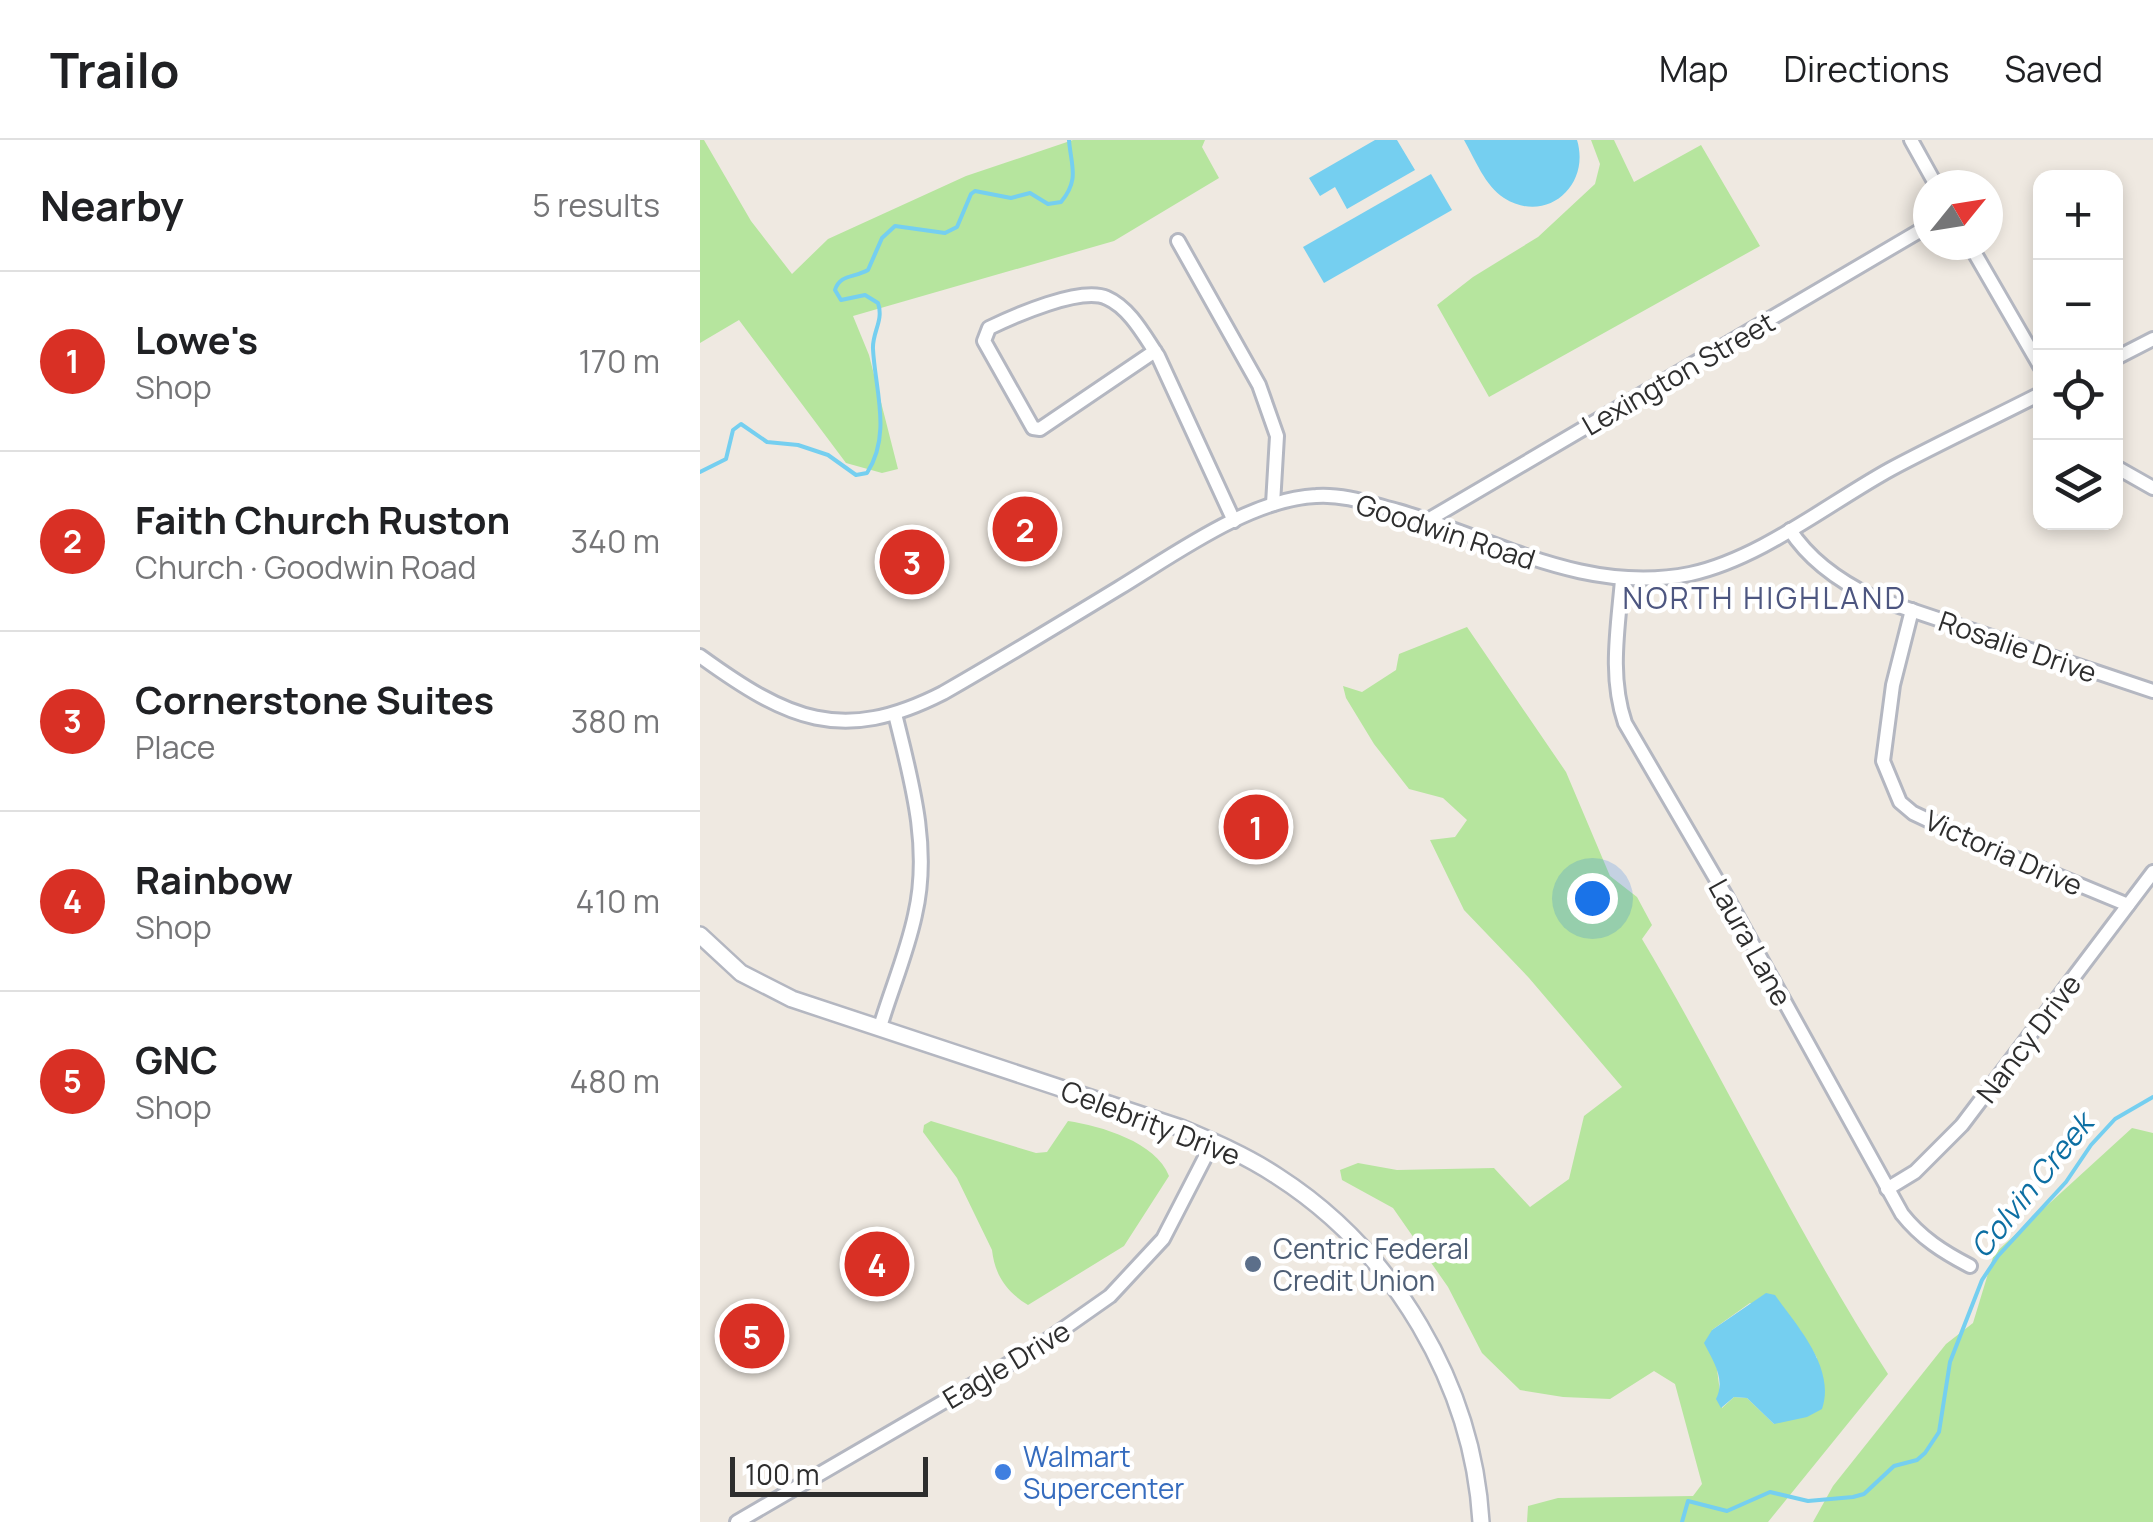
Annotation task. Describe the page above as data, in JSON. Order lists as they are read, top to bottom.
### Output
{
  "streets": {
    "street": [
      "Lexington Street",
      "Goodwin Road",
      "Rosalie Drive",
      "Victoria Drive",
      "Laura Lane",
      "Nancy Drive",
      "Celebrity Drive",
      "Eagle Drive"
    ]
  },
  "crossings": [
    ["Lexington Street", "Goodwin Road"],
    ["Goodwin Road", "Rosalie Drive"],
    ["Goodwin Road", "Laura Lane"],
    ["Rosalie Drive", "Victoria Drive"],
    ["Victoria Drive", "Nancy Drive"],
    ["Laura Lane", "Nancy Drive"],
    ["Celebrity Drive", "Eagle Drive"]
  ],
  "districts": ["NORTH HIGHLAND"],
  "water": ["Colvin Creek"],
  "places": ["Centric Federal Credit Union", "Walmart Supercenter"],
  "scale_bar": "100 m",
  "north": "top right",
  "page": {
    "header": "Trailo",
    "nav": ["Map", "Directions", "Saved"],
    "heading": ["Nearby", "5 results"],
    "map_buttons": ["+", "−"],
    "list": [
      {
        "mark": "1",
        "name": "Lowe's",
        "note": "Shop",
        "value": "170 m"
      },
      {
        "mark": "2",
        "name": "Faith Church Ruston",
        "note": "Church · Goodwin Road",
        "value": "340 m"
      },
      {
        "mark": "3",
        "name": "Cornerstone Suites",
        "note": "Place",
        "value": "380 m"
      },
      {
        "mark": "4",
        "name": "Rainbow",
        "note": "Shop",
        "value": "410 m"
      },
      {
        "mark": "5",
        "name": "GNC",
        "note": "Shop",
        "value": "480 m"
      }
    ],
    "pins": [
      "2",
      "3",
      "1",
      "4",
      "5"
    ],
    "scale": "100 m"
  }
}
